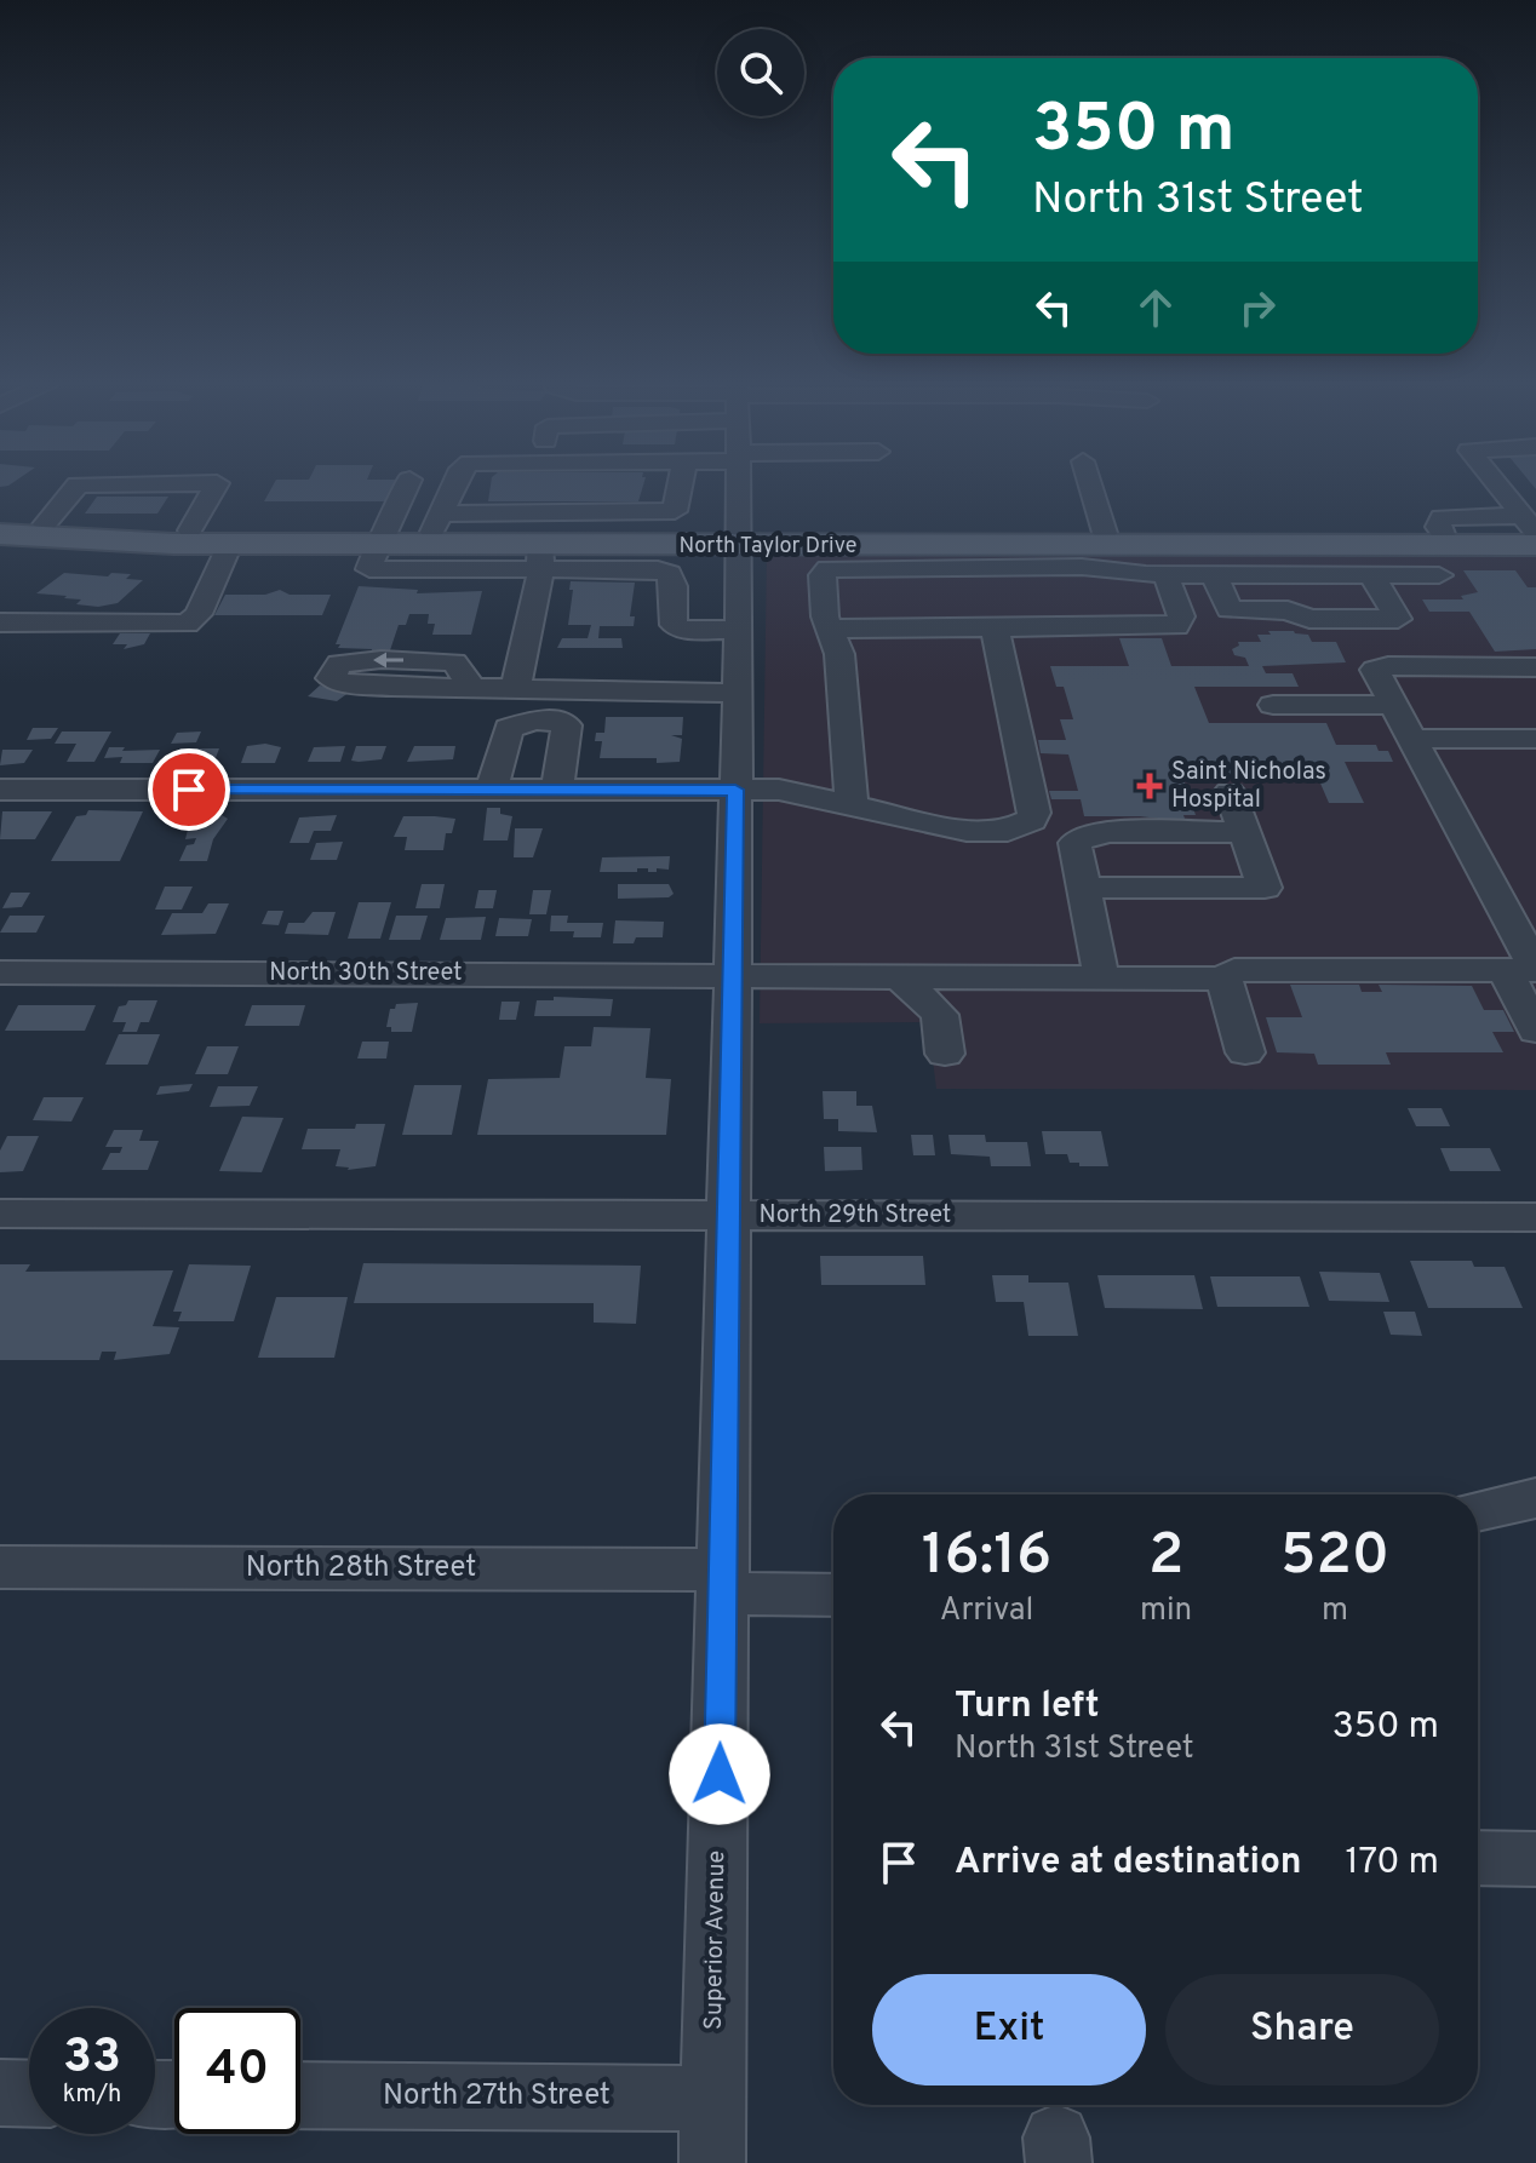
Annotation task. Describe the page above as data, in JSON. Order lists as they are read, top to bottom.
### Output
{
  "streets": {
    "main road": ["North Taylor Drive"],
    "street": [
      "North 30th Street",
      "North 29th Street",
      "North 28th Street",
      "Superior Avenue",
      "North 27th Street"
    ]
  },
  "crossings": [
    ["North Taylor Drive", "Superior Avenue"],
    ["North 30th Street", "Superior Avenue"],
    ["North 29th Street", "Superior Avenue"],
    ["North 28th Street", "Superior Avenue"],
    ["Superior Avenue", "North 27th Street"]
  ],
  "places": {
    "health": ["Saint Nicholas Hospital"]
  },
  "page": {
    "turn": ["350 m", "North 31st Street"],
    "eta": [
      "16:16",
      "Arrival",
      "2",
      "min",
      "520",
      "m"
    ],
    "list": [
      {
        "name": "Turn left",
        "note": "North 31st Street",
        "value": "350 m"
      },
      {
        "name": "Arrive at destination",
        "value": "170 m"
      }
    ],
    "buttons": ["Exit", "Share"],
    "speed": "33 km/h",
    "limit": "40"
  }
}
